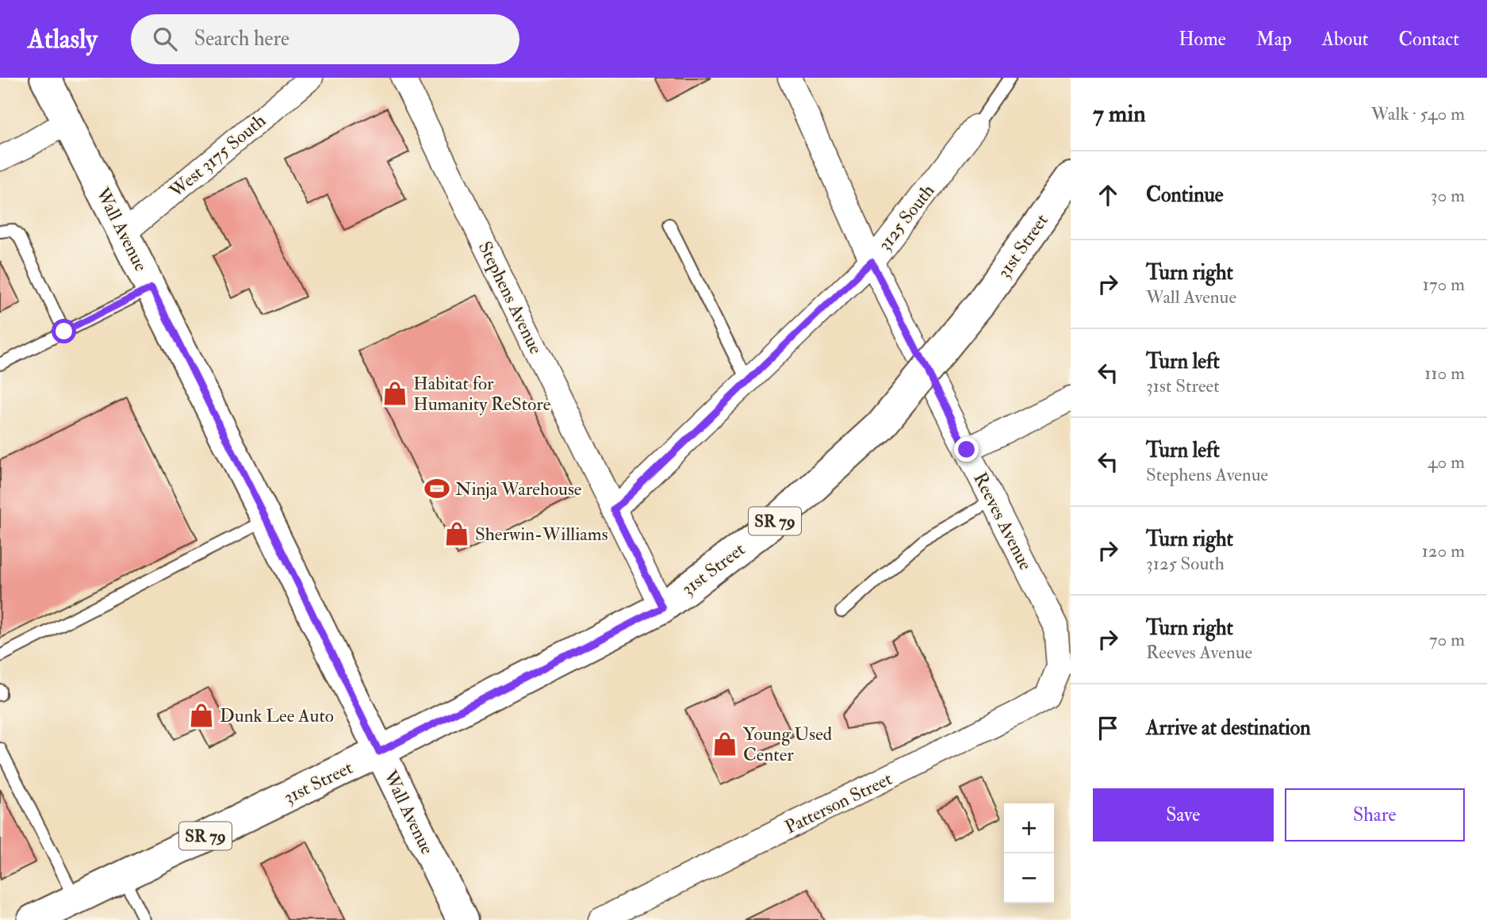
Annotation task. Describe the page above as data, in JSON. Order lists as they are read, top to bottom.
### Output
{
  "streets": {
    "main road": ["Wall Avenue", "31st Street", "SR 79"],
    "street": [
      "West 3175 South",
      "3125 South",
      "Stephens Avenue",
      "Reeves Avenue",
      "Patterson Street"
    ]
  },
  "crossings": [
    ["West 3175 South", "Wall Avenue"],
    ["3125 South", "Stephens Avenue"],
    ["3125 South", "Reeves Avenue"],
    ["Wall Avenue", "31st Street"],
    ["31st Street", "Stephens Avenue"],
    ["Reeves Avenue", "Patterson Street"]
  ],
  "places": {
    "shop": [
      "Habitat for Humanity ReStore",
      "Sherwin-Williams",
      "Dunk Lee Auto",
      "Young Used Center"
    ],
    "sports": ["Ninja Warehouse"]
  },
  "page": {
    "header": "Atlasly",
    "search": "Search here",
    "nav": [
      "Home",
      "Map",
      "About",
      "Contact"
    ],
    "heading": ["7 min", "Walk · 540 m"],
    "list": [
      ["Continue", "30 m"],
      ["Turn right", "Wall Avenue", "170 m"],
      ["Turn left", "31st Street", "110 m"],
      ["Turn left", "Stephens Avenue", "40 m"],
      ["Turn right", "3125 South", "120 m"],
      ["Turn right", "Reeves Avenue", "70 m"],
      "Arrive at destination"
    ],
    "buttons": ["Save", "Share"],
    "map_buttons": ["+", "−"]
  }
}
